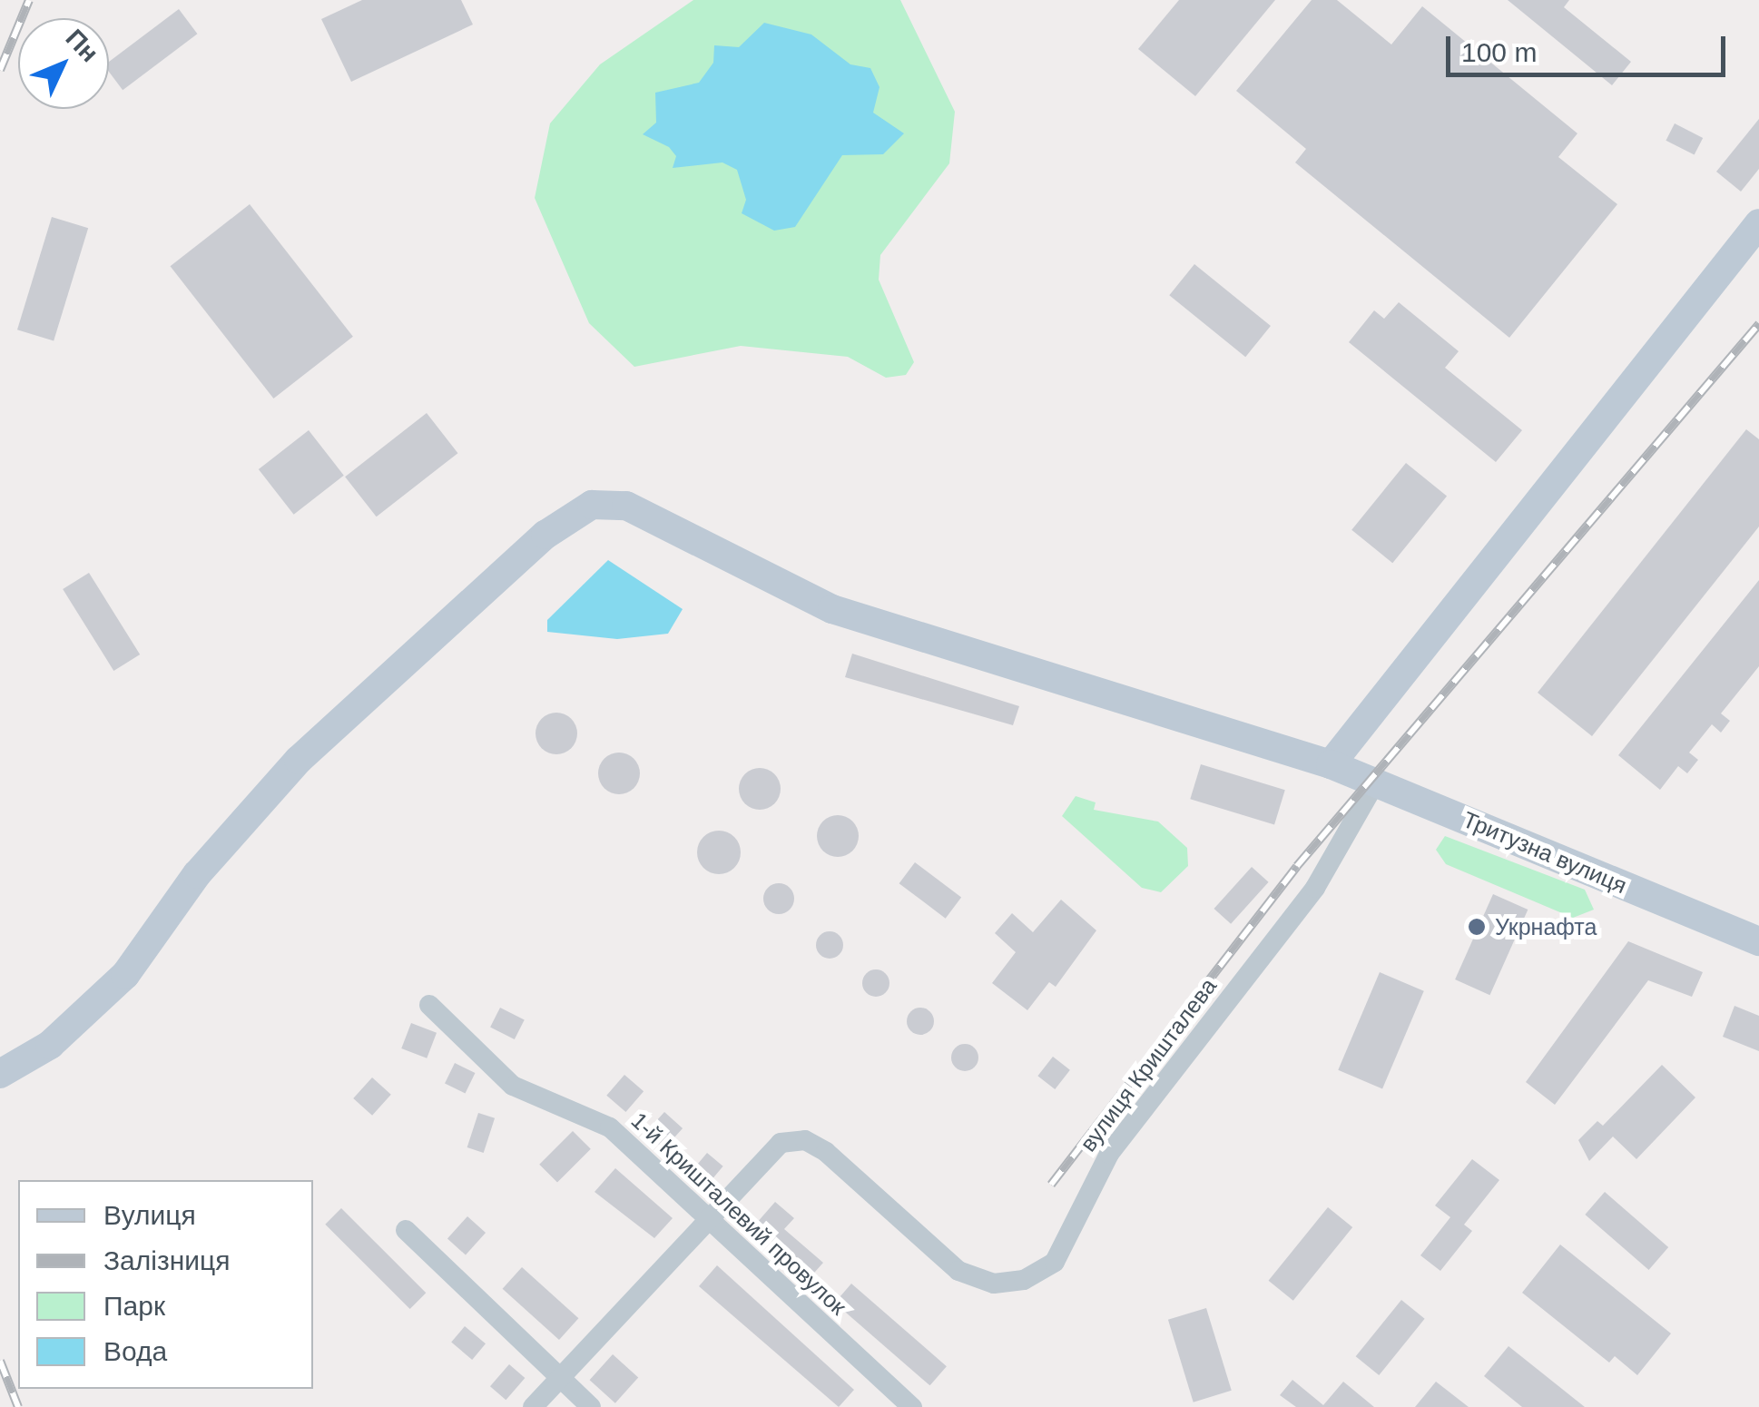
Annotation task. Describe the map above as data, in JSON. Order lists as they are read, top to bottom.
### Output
{
  "streets": {
    "street": ["Тритузна вулиця", "вулиця Кришталева", "1-й Кришталевий провулок"]
  },
  "crossings": [
    ["Тритузна вулиця", "вулиця Кришталева"],
    ["вулиця Кришталева", "1-й Кришталевий провулок"]
  ],
  "places": ["Укрнафта"],
  "legend": [
    "Вулиця",
    "Залізниця",
    "Парк",
    "Вода"
  ],
  "scale_bar": "100 m",
  "north": "top right"
}
